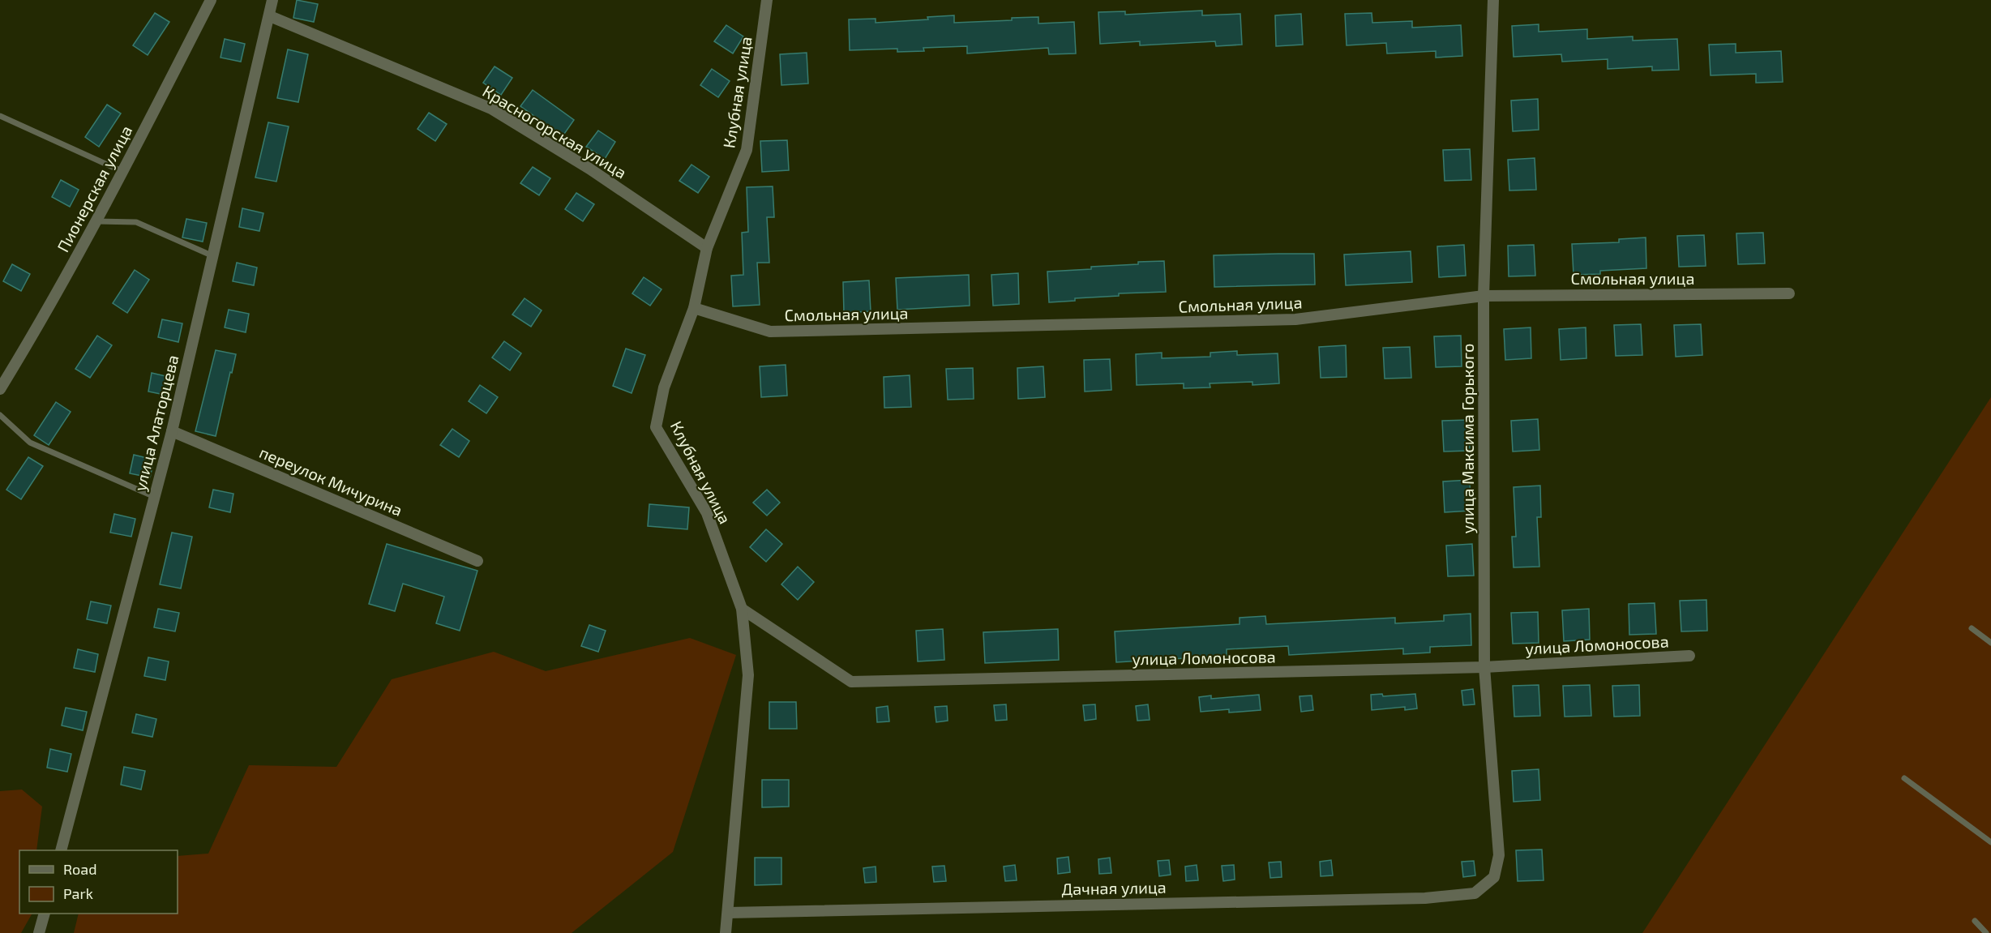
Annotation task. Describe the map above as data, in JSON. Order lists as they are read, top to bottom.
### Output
{
  "streets": {
    "street": [
      "Клубная улица",
      "Красногорская улица",
      "Пионерская улица",
      "Смольная улица",
      "улица Алаторцева",
      "улица Максима Горького",
      "переулок Мичурина",
      "улица Ломоносова",
      "Дачная улица"
    ]
  },
  "crossings": [
    ["Клубная улица", "Красногорская улица"],
    ["Клубная улица", "Смольная улица"],
    ["Клубная улица", "улица Ломоносова"],
    ["Клубная улица", "Дачная улица"],
    ["Красногорская улица", "улица Алаторцева"],
    ["Смольная улица", "улица Максима Горького"],
    ["улица Алаторцева", "переулок Мичурина"],
    ["улица Максима Горького", "улица Ломоносова"],
    ["улица Максима Горького", "Дачная улица"]
  ],
  "legend": ["Road", "Park"]
}
